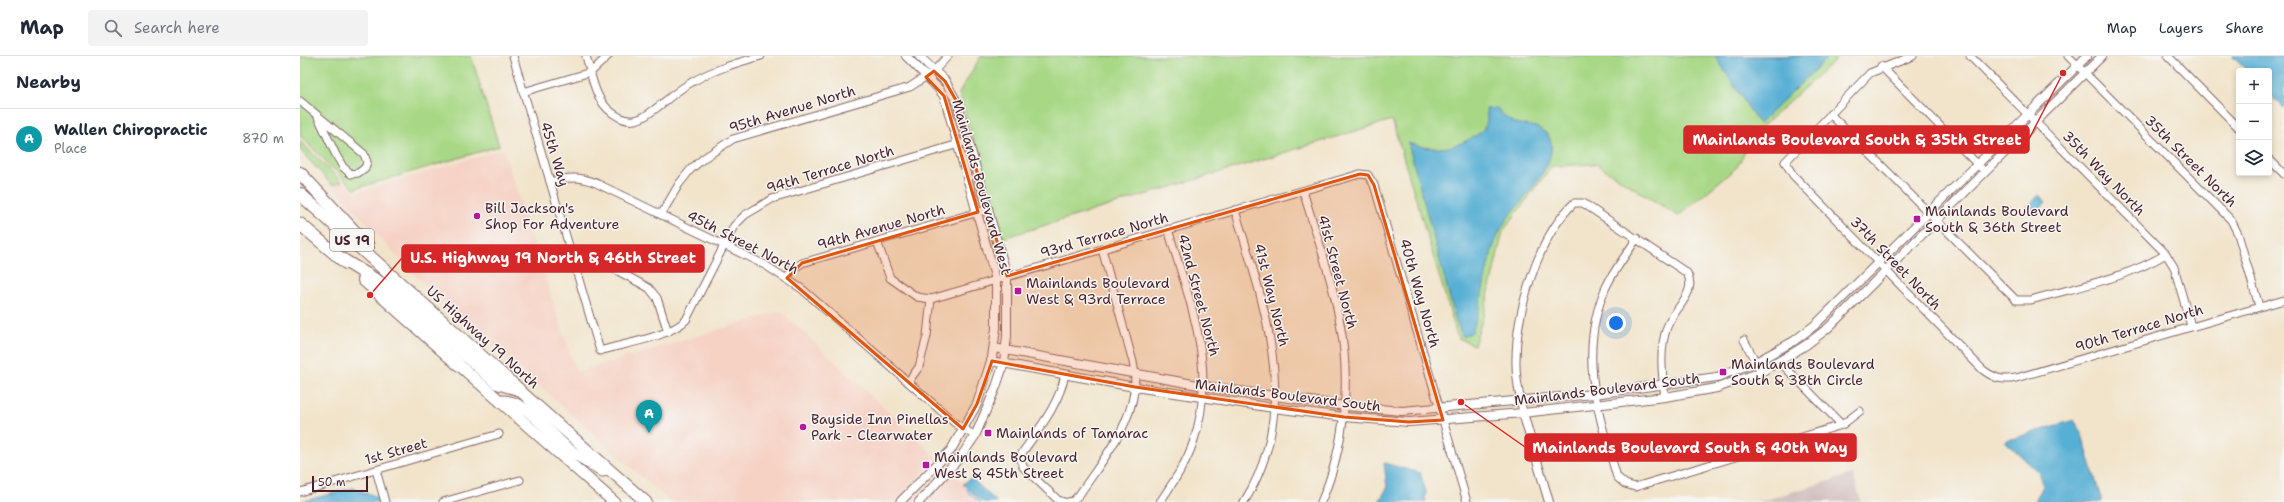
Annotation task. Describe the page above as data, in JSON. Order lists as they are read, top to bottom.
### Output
{
  "streets": {
    "highway": ["US 19", "US Highway 19 North"],
    "street": [
      "95th Avenue North",
      "45th Way",
      "35th Street North",
      "94th Terrace North",
      "35th Way North",
      "Mainlands Boulevard West",
      "94th Avenue North",
      "93rd Terrace North",
      "45th Street North",
      "37th Street North",
      "41st Street North",
      "40th Way North",
      "42nd Street North",
      "41st Way North",
      "90th Terrace North",
      "Mainlands Boulevard South",
      "1st Street"
    ]
  },
  "crossings": [
    ["95th Avenue North", "Mainlands Boulevard West"],
    ["95th Avenue North", "45th Street North"],
    ["45th Way", "94th Terrace North"],
    ["45th Way", "45th Street North"],
    ["35th Street North", "90th Terrace North"],
    ["35th Street North", "Mainlands Boulevard South"],
    ["94th Terrace North", "Mainlands Boulevard West"],
    ["94th Terrace North", "45th Street North"],
    ["35th Way North", "90th Terrace North"],
    ["35th Way North", "Mainlands Boulevard South"],
    ["Mainlands Boulevard West", "94th Avenue North"],
    ["Mainlands Boulevard West", "93rd Terrace North"],
    ["Mainlands Boulevard West", "45th Street North"],
    ["Mainlands Boulevard West", "Mainlands Boulevard South"],
    ["94th Avenue North", "45th Street North"],
    ["93rd Terrace North", "41st Street North"],
    ["93rd Terrace North", "40th Way North"],
    ["93rd Terrace North", "42nd Street North"],
    ["93rd Terrace North", "41st Way North"],
    ["37th Street North", "90th Terrace North"],
    ["37th Street North", "Mainlands Boulevard South"],
    ["41st Street North", "Mainlands Boulevard South"],
    ["40th Way North", "Mainlands Boulevard South"],
    ["42nd Street North", "Mainlands Boulevard South"],
    ["41st Way North", "Mainlands Boulevard South"]
  ],
  "places": {
    "other": [
      "Mainlands Boulevard South & 35th Street",
      "Bill Jackson's Shop For Adventure",
      "U.S. Highway 19 North & 46th Street",
      "Mainlands Boulevard South & 40th Way",
      "Bayside Inn Pinellas Park - Clearwater"
    ],
    "transit": [
      "Mainlands Boulevard South & 36th Street",
      "Mainlands Boulevard West & 93rd Terrace",
      "Mainlands Boulevard South & 38th Circle",
      "Mainlands of Tamarac",
      "Mainlands Boulevard West & 45th Street"
    ]
  },
  "scale_bar": "50 m",
  "page": {
    "header": "Map",
    "search": "Search here",
    "nav": ["Map", "Layers", "Share"],
    "heading": "Nearby",
    "map_buttons": ["+", "−"],
    "list": [
      {
        "mark": "A",
        "name": "Wallen Chiropractic",
        "note": "Place",
        "value": "870 m"
      }
    ],
    "pins": "A",
    "scale": "50 m"
  }
}
